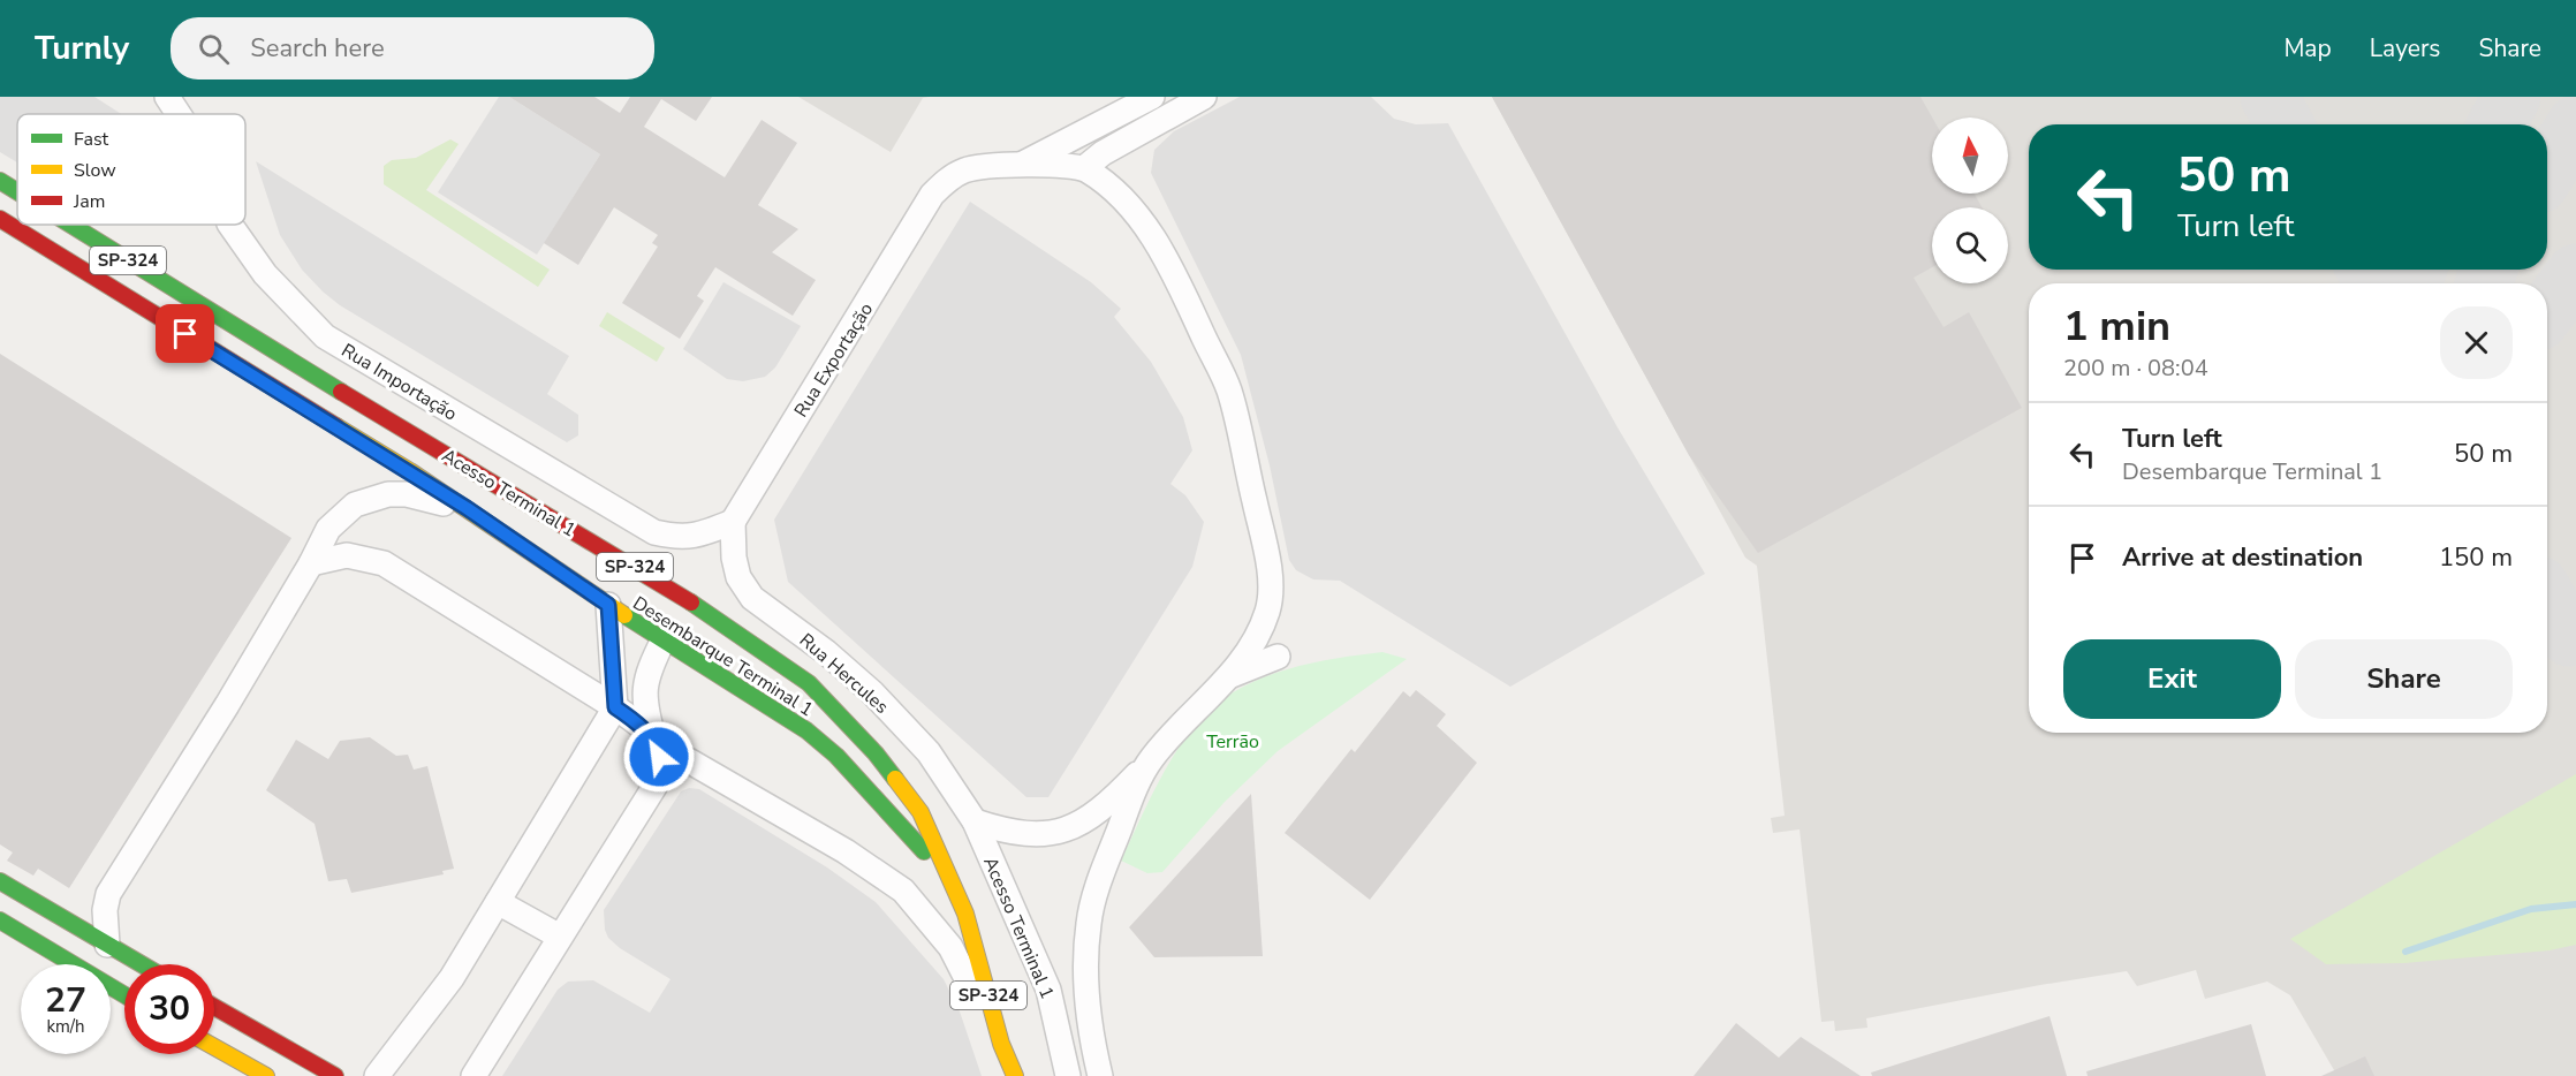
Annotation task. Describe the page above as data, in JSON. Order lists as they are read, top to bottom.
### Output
{
  "streets": {
    "main road": ["SP-324", "Acesso Terminal 1", "Desembarque Terminal 1"],
    "street": ["Rua Exportação", "Rua Importação", "Rua Hercules"]
  },
  "crossings": [
    ["SP-324", "Acesso Terminal 1"],
    ["Rua Exportação", "Rua Importação"],
    ["Rua Exportação", "Rua Hercules"],
    ["Rua Importação", "Rua Hercules"],
    ["Acesso Terminal 1", "Desembarque Terminal 1"],
    ["Acesso Terminal 1", "Rua Hercules"]
  ],
  "parks": ["Terrão"],
  "legend": ["Fast", "Slow", "Jam"],
  "north": "top",
  "page": {
    "header": "Turnly",
    "search": "Search here",
    "nav": ["Map", "Layers", "Share"],
    "turn": ["50 m", "Turn left"],
    "heading": ["1 min", "200 m · 08:04"],
    "list": [
      {
        "name": "Turn left",
        "note": "Desembarque Terminal 1",
        "value": "50 m"
      },
      {
        "name": "Arrive at destination",
        "value": "150 m"
      }
    ],
    "buttons": ["Exit", "Share"],
    "speed": "27 km/h",
    "limit": "30"
  }
}
